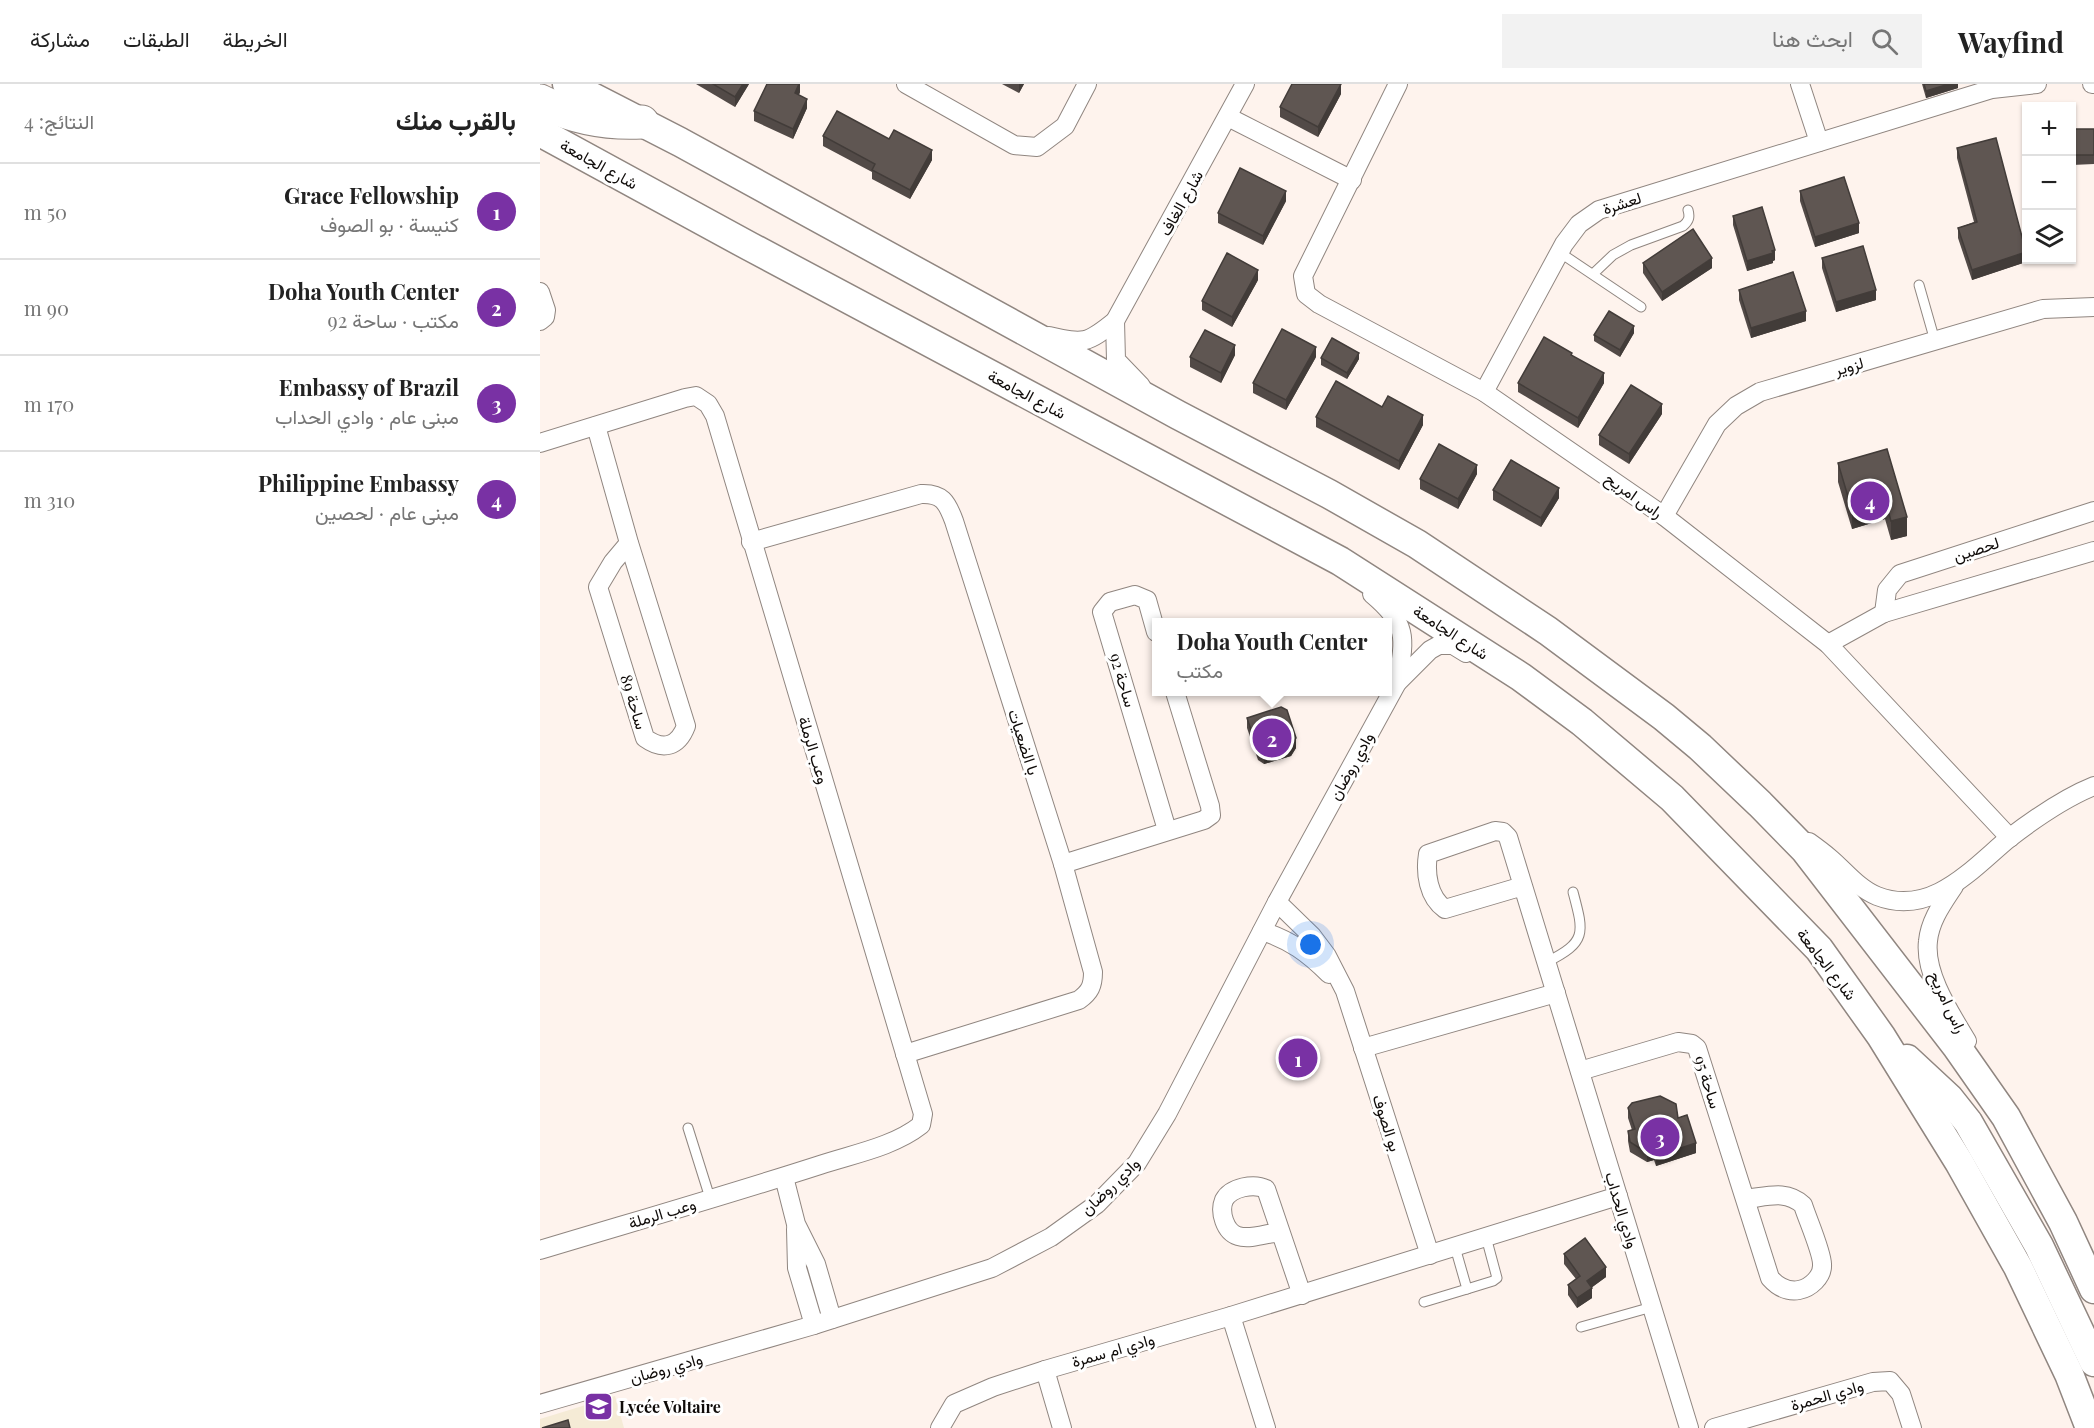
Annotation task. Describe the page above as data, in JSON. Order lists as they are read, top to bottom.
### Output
{
  "streets": {
    "main road": ["شارع الجامعة"],
    "street": [
      "شارع الغاف",
      "لعشرة",
      "لزوير",
      "راس امريح",
      "لحصين",
      "ساحة 92",
      "ساحة 89",
      "با الضعيات",
      "وعب الرملة",
      "وادي روضان",
      "ساحة 95",
      "بو الصوف",
      "وادي الحداب",
      "وادي ام سمرة",
      "وادي الحمرة"
    ]
  },
  "crossings": [
    ["شارع الجامعة", "وادي روضان"],
    ["لعشرة", "راس امريح"],
    ["لزوير", "راس امريح"],
    ["ساحة 89", "وعب الرملة"],
    ["با الضعيات", "وعب الرملة"],
    ["وادي روضان", "بو الصوف"],
    ["ساحة 95", "وادي الحداب"],
    ["بو الصوف", "وادي ام سمرة"],
    ["وادي الحداب", "وادي ام سمرة"]
  ],
  "places": {
    "school or university": ["Lycée Voltaire"]
  },
  "page": {
    "header": "Wayfind",
    "search": "ابحث هنا",
    "nav": ["الخريطة", "الطبقات", "مشاركة"],
    "heading": ["بالقرب منك", "النتائج: 4"],
    "map_buttons": ["+", "−"],
    "list": [
      {
        "mark": "1",
        "name": "Grace Fellowship",
        "note": "كنيسة · بو الصوف",
        "value": "50 m"
      },
      {
        "mark": "2",
        "name": "Doha Youth Center",
        "note": "مكتب · ساحة 92",
        "value": "90 m"
      },
      {
        "mark": "3",
        "name": "Embassy of Brazil",
        "note": "مبنى عام · وادي الحداب",
        "value": "170 m"
      },
      {
        "mark": "4",
        "name": "Philippine Embassy",
        "note": "مبنى عام · لحصين",
        "value": "310 m"
      }
    ],
    "pins": [
      "4",
      "2",
      "1",
      "3"
    ],
    "popup": ["Doha Youth Center", "مكتب"]
  }
}
